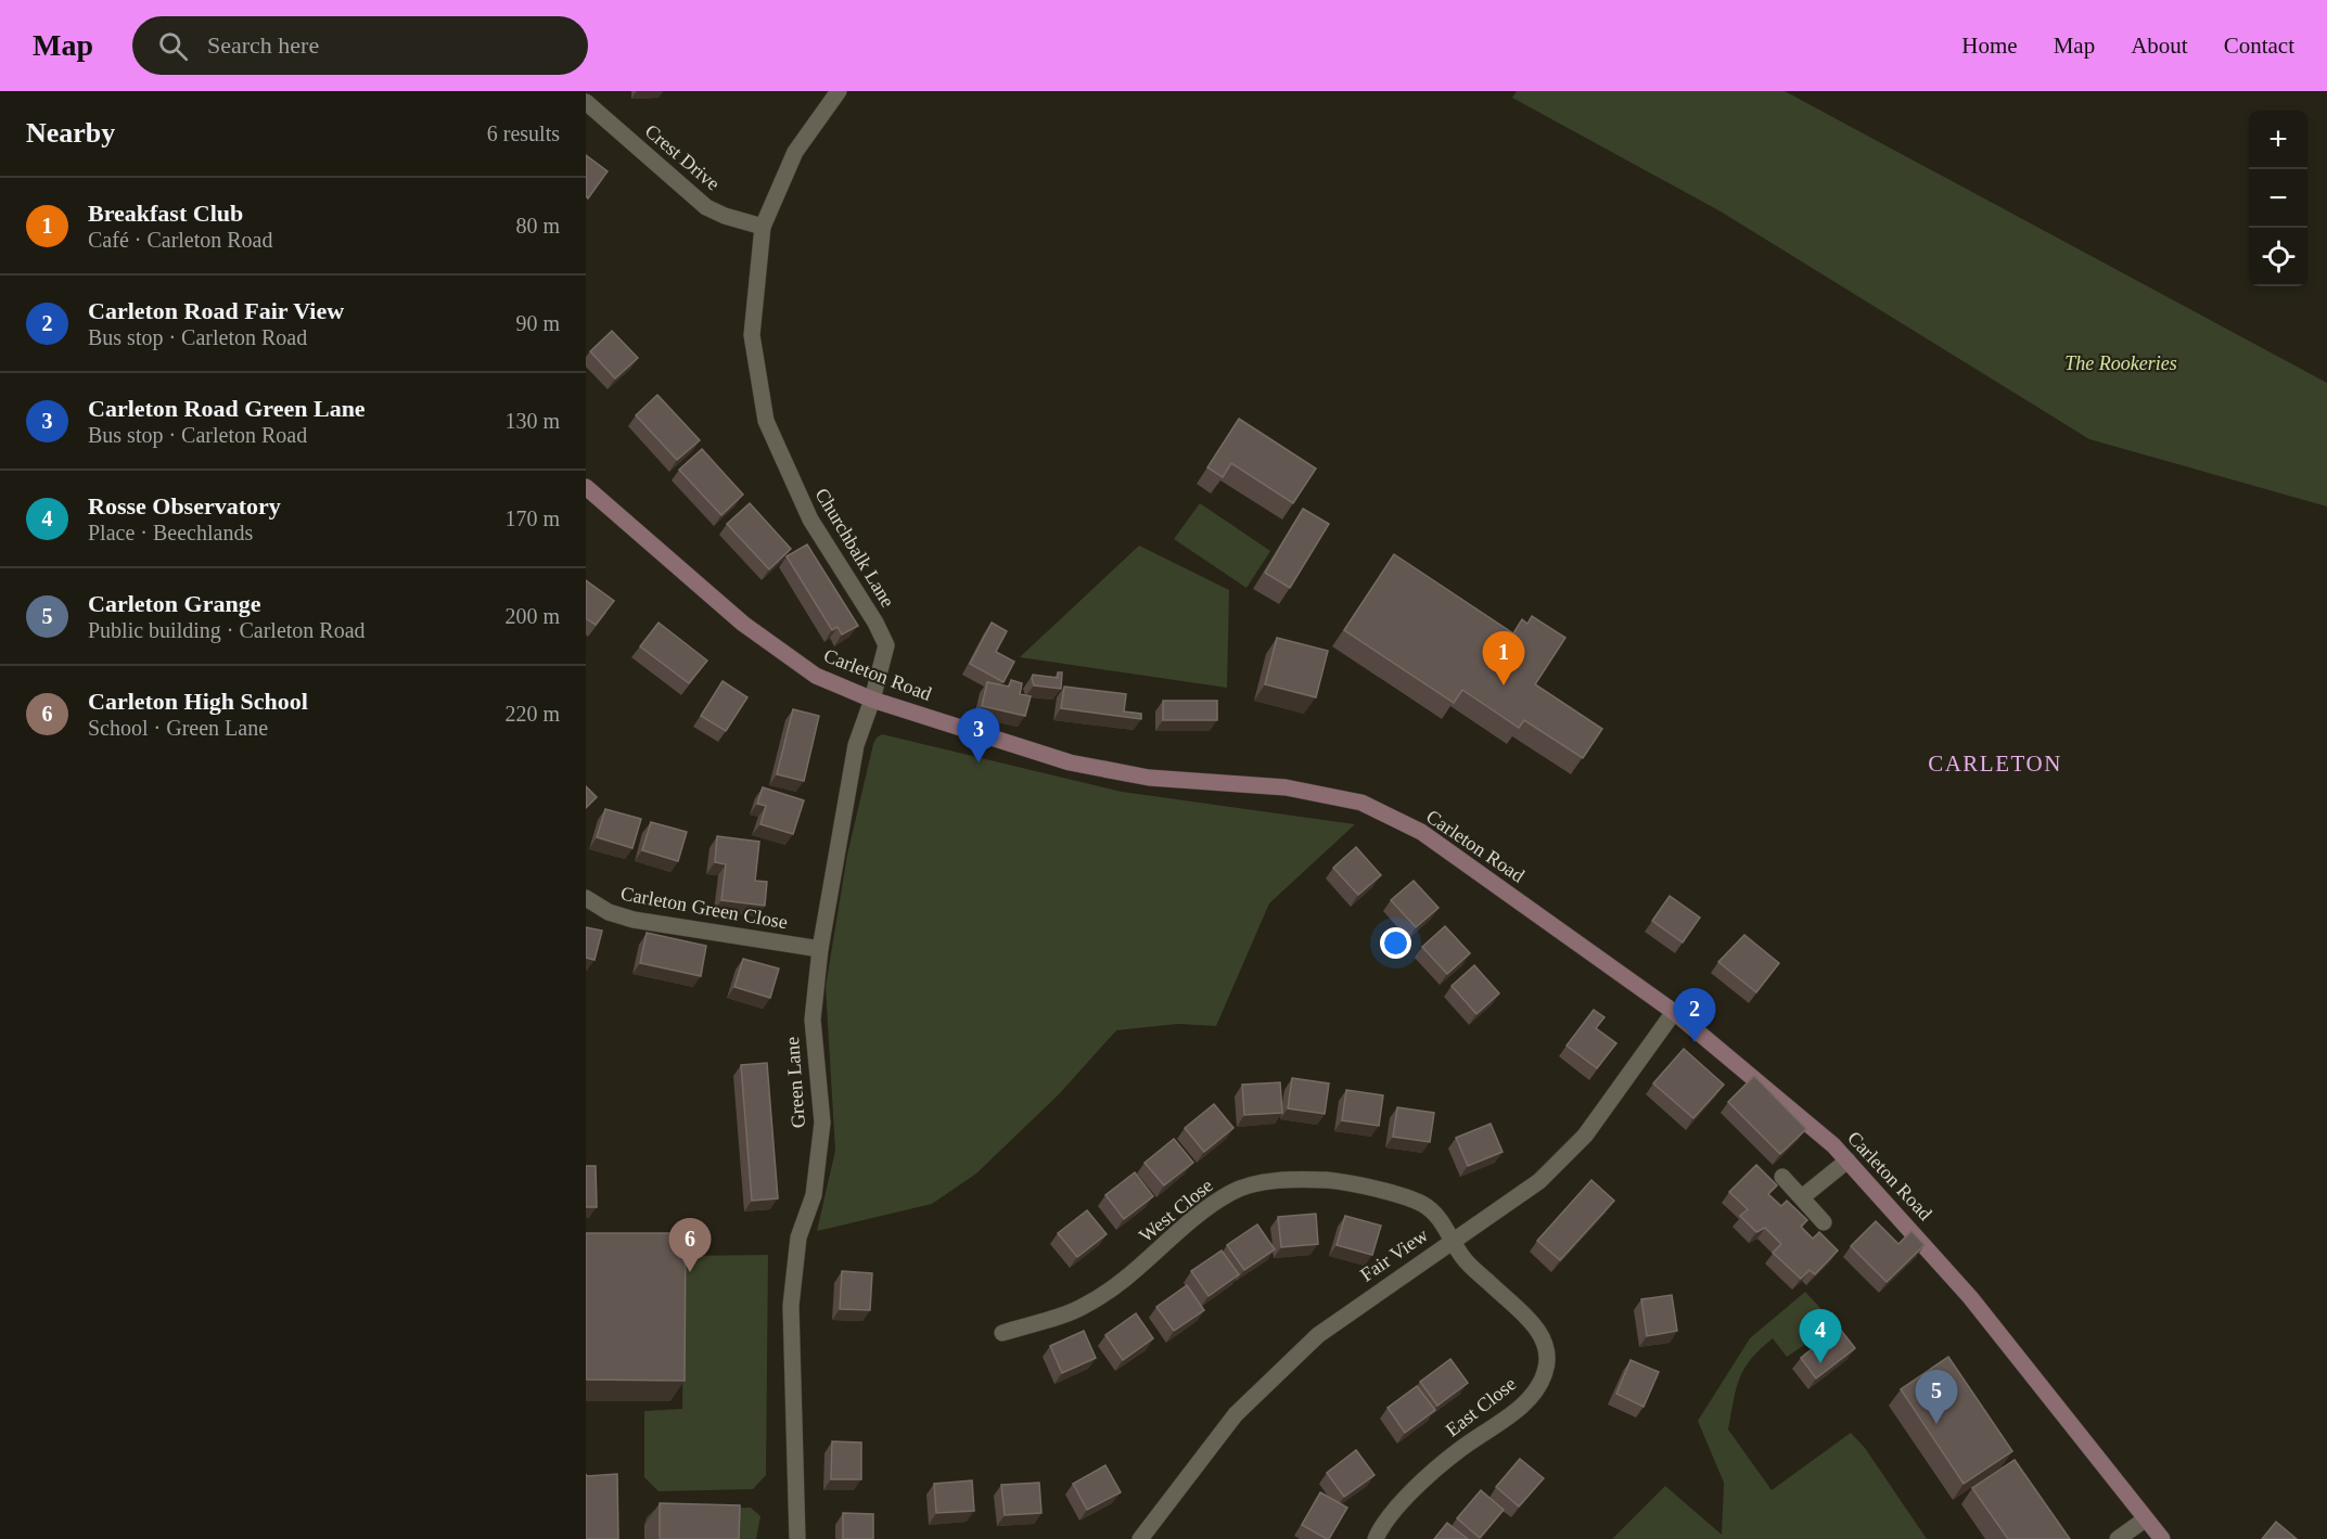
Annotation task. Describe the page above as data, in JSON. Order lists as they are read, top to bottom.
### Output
{
  "streets": {
    "street": [
      "Crest Drive",
      "Churchbalk Lane",
      "Carleton Road",
      "Carleton Green Close",
      "Green Lane",
      "West Close",
      "Fair View",
      "East Close"
    ]
  },
  "crossings": [
    ["Crest Drive", "Churchbalk Lane"],
    ["Churchbalk Lane", "Carleton Road"],
    ["Churchbalk Lane", "Green Lane"],
    ["Carleton Road", "Green Lane"],
    ["Carleton Road", "Fair View"],
    ["Carleton Green Close", "Green Lane"],
    ["West Close", "Fair View"],
    ["West Close", "East Close"],
    ["Fair View", "East Close"]
  ],
  "districts": ["CARLETON"],
  "parks": ["The Rookeries"],
  "page": {
    "header": "Map",
    "search": "Search here",
    "nav": [
      "Home",
      "Map",
      "About",
      "Contact"
    ],
    "heading": ["Nearby", "6 results"],
    "map_buttons": ["+", "−"],
    "list": [
      {
        "mark": "1",
        "name": "Breakfast Club",
        "note": "Café · Carleton Road",
        "value": "80 m"
      },
      {
        "mark": "2",
        "name": "Carleton Road Fair View",
        "note": "Bus stop · Carleton Road",
        "value": "90 m"
      },
      {
        "mark": "3",
        "name": "Carleton Road Green Lane",
        "note": "Bus stop · Carleton Road",
        "value": "130 m"
      },
      {
        "mark": "4",
        "name": "Rosse Observatory",
        "note": "Place · Beechlands",
        "value": "170 m"
      },
      {
        "mark": "5",
        "name": "Carleton Grange",
        "note": "Public building · Carleton Road",
        "value": "200 m"
      },
      {
        "mark": "6",
        "name": "Carleton High School",
        "note": "School · Green Lane",
        "value": "220 m"
      }
    ],
    "pins": [
      "1",
      "3",
      "2",
      "6",
      "4",
      "5"
    ]
  }
}
